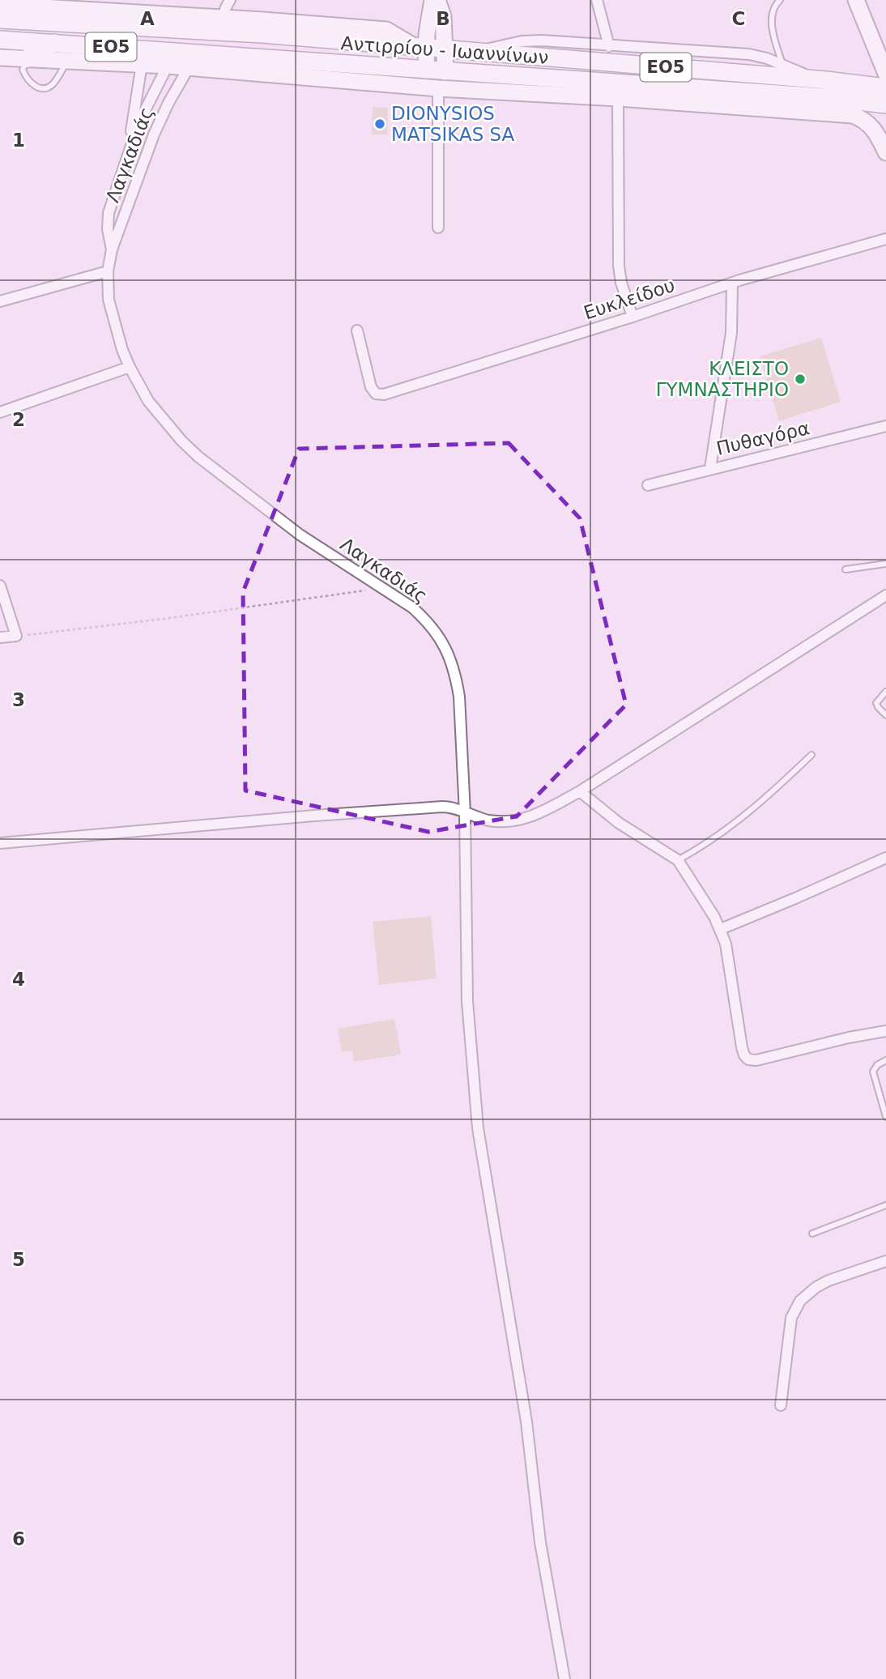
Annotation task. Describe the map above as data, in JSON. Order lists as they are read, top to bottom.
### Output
{
  "streets": {
    "main road": ["ΕΟ5", "Αντιρρίου - Ιωαννίνων"],
    "street": ["Λαγκαδιάς", "Ευκλείδου", "Πυθαγόρα"]
  },
  "places": ["DIONYSIOS MATSIKAS SA", "ΚΛΕΙΣΤΟ ΓΥΜΝΑΣΤΗΡΙΟ"],
  "grid": {
    "columns": ["A", "B", "C"],
    "rows": [
      "1",
      "2",
      "3",
      "4",
      "5",
      "6"
    ]
  }
}
